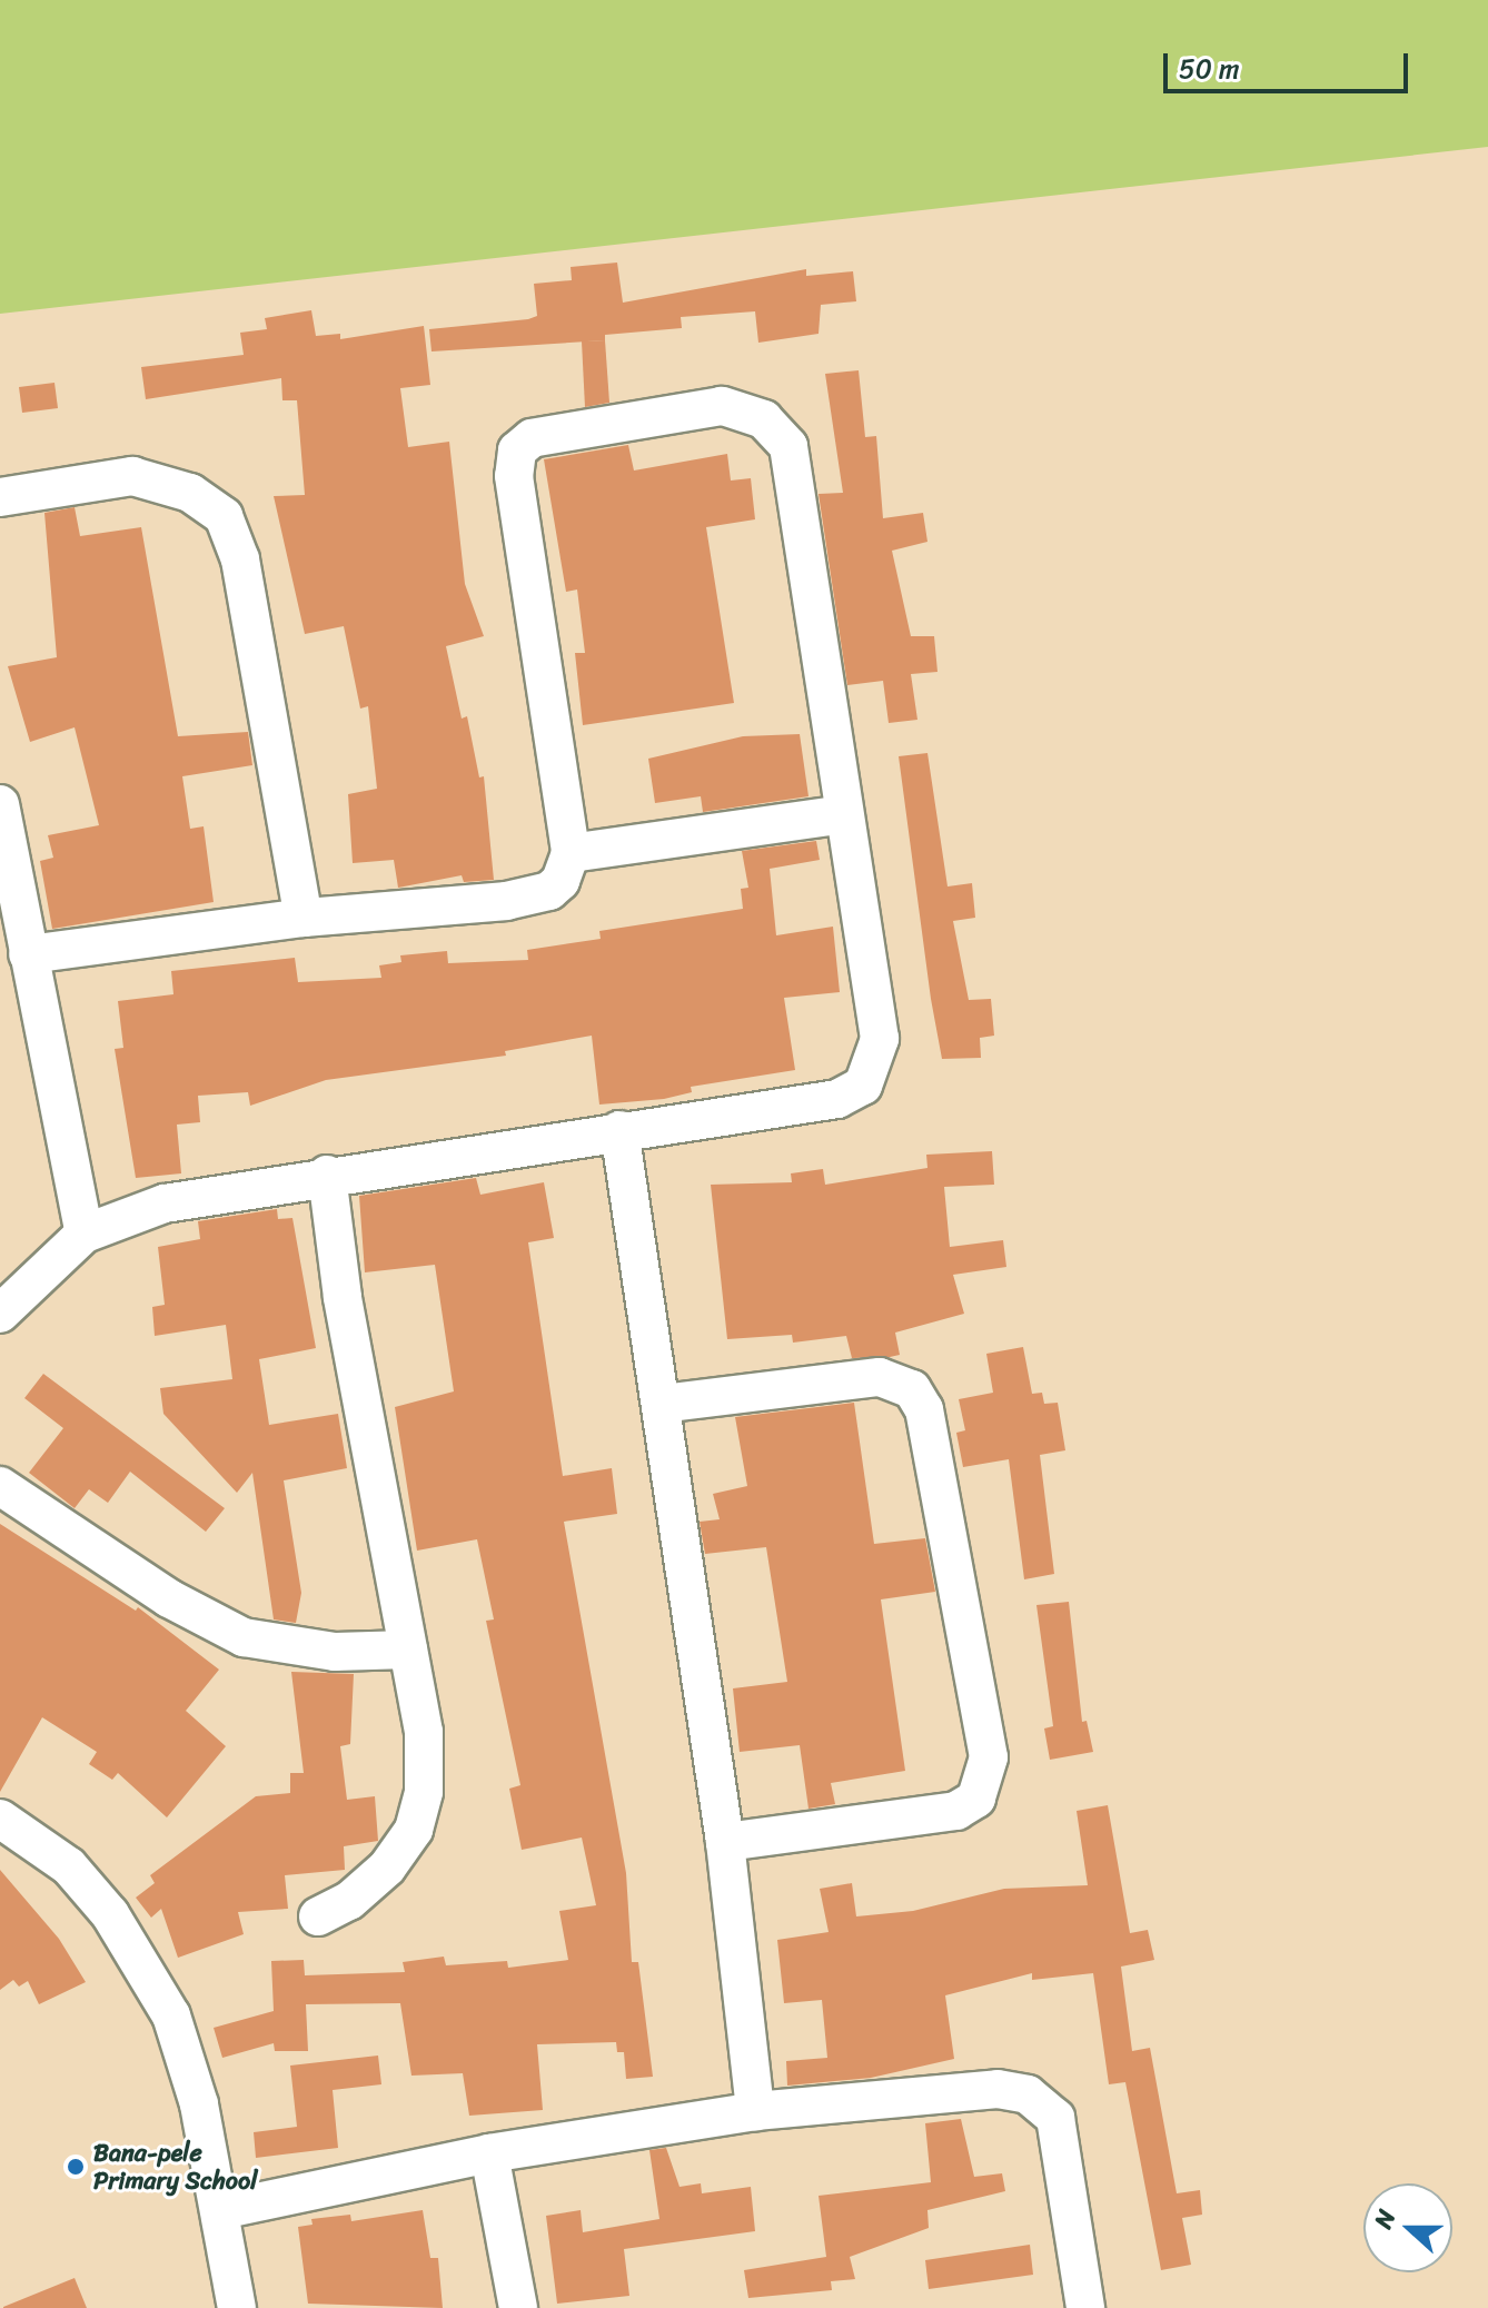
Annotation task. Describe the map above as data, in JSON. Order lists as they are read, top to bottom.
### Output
{
  "places": ["Bana-pele Primary School"],
  "scale_bar": "50 m",
  "north": "left"
}
